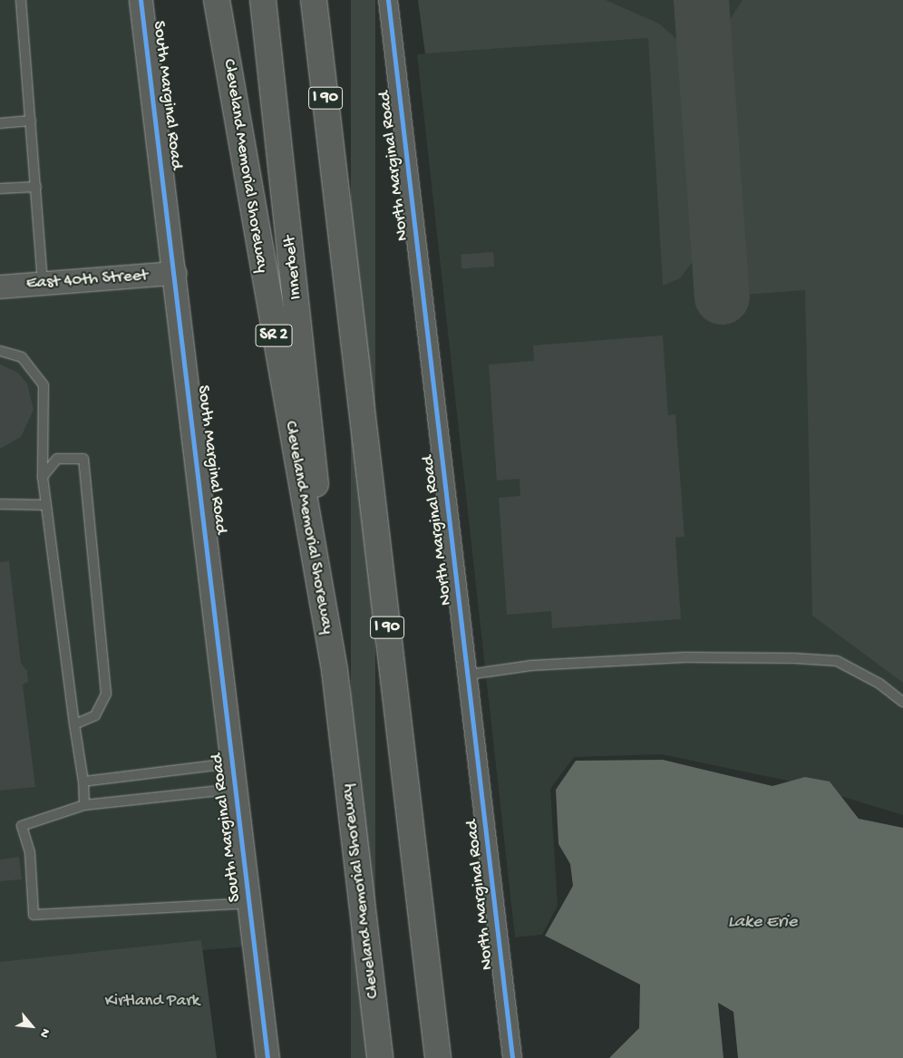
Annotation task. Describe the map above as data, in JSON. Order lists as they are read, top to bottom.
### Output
{
  "streets": {
    "highway": [
      "I 90",
      "Cleveland Memorial Shoreway",
      "Innerbelt",
      "SR 2"
    ],
    "street": ["South Marginal Road", "North Marginal Road", "East 40th Street"]
  },
  "crossings": [
    ["South Marginal Road", "East 40th Street"],
    ["Cleveland Memorial Shoreway", "Innerbelt"]
  ],
  "water": ["Lake Erie"],
  "parks": ["Kirtland Park"],
  "north": "bottom right"
}
